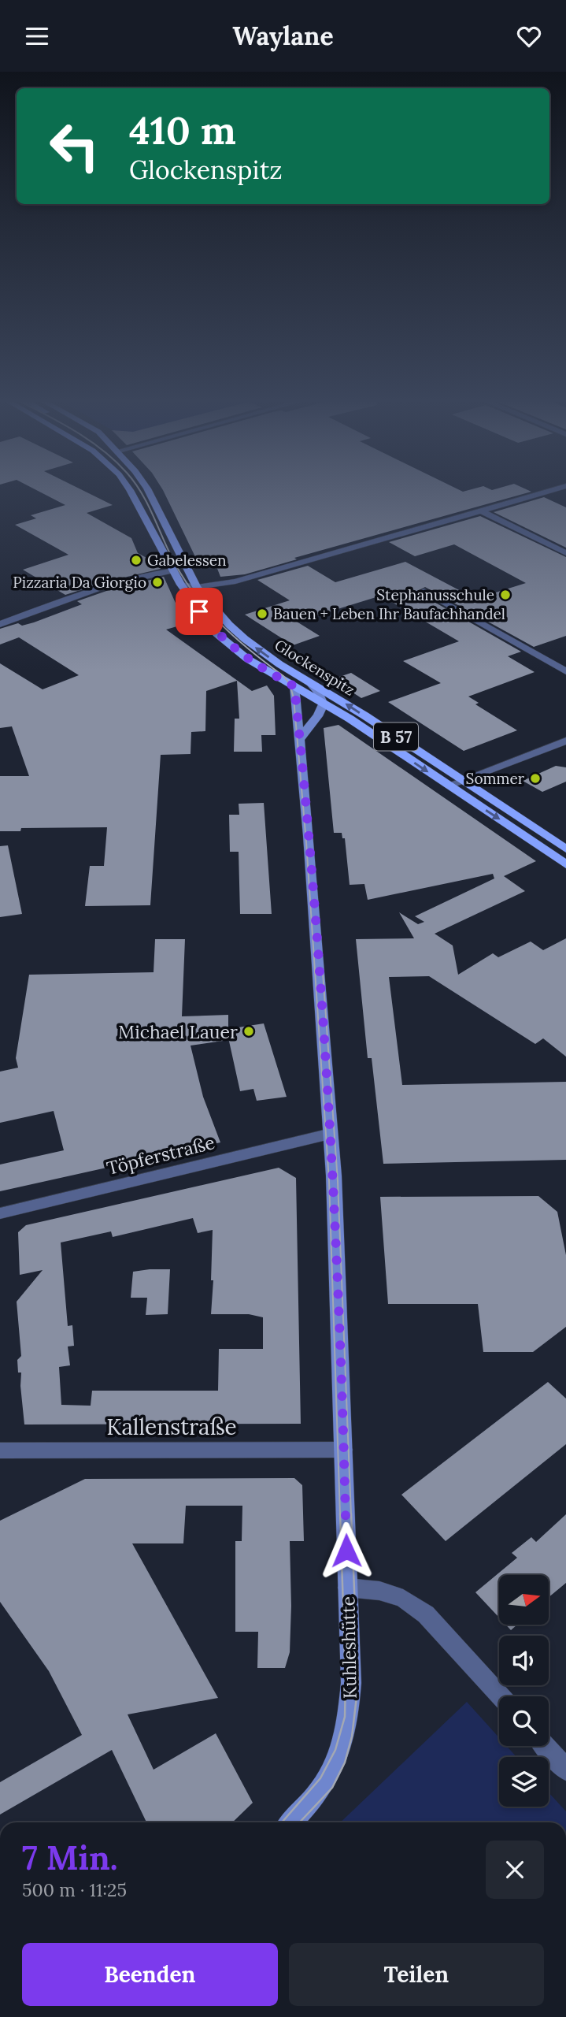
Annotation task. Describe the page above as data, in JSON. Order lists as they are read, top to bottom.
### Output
{
  "streets": {
    "main road": ["Glockenspitz", "B 57"],
    "street": ["Töpferstraße", "Kallenstraße", "Kuhleshütte"]
  },
  "crossings": [
    ["Glockenspitz", "Kuhleshütte"],
    ["Töpferstraße", "Kuhleshütte"],
    ["Kallenstraße", "Kuhleshütte"]
  ],
  "places": [
    "Gabelessen",
    "Pizzaria Da Giorgio",
    "Stephanusschule",
    "Bauen + Leben Ihr Baufachhandel",
    "Sommer",
    "Michael Lauer"
  ],
  "north": "right",
  "page": {
    "header": "Waylane",
    "turn": ["410 m", "Glockenspitz"],
    "heading": ["7 Min.", "500 m · 11:25"],
    "buttons": ["Beenden", "Teilen"]
  }
}
